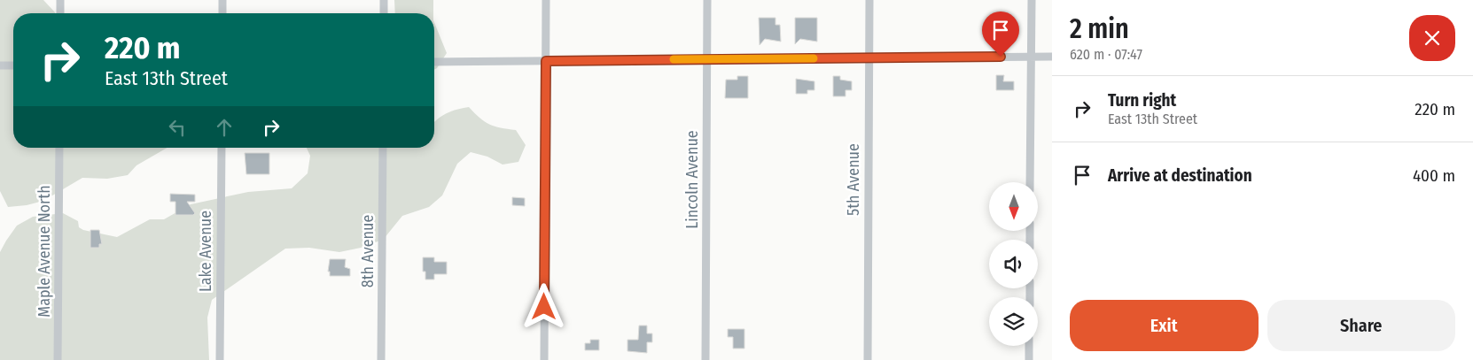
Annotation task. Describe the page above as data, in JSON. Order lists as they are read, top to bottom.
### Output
{
  "streets": {
    "street": [
      "Lincoln Avenue",
      "5th Avenue",
      "Maple Avenue North",
      "Lake Avenue",
      "8th Avenue"
    ]
  },
  "north": "bottom",
  "page": {
    "heading": ["2 min", "620 m · 07:47"],
    "turn": ["220 m", "East 13th Street"],
    "list": [
      {
        "name": "Turn right",
        "note": "East 13th Street",
        "value": "220 m"
      },
      {
        "name": "Arrive at destination",
        "value": "400 m"
      }
    ],
    "buttons": ["Exit", "Share"]
  }
}
